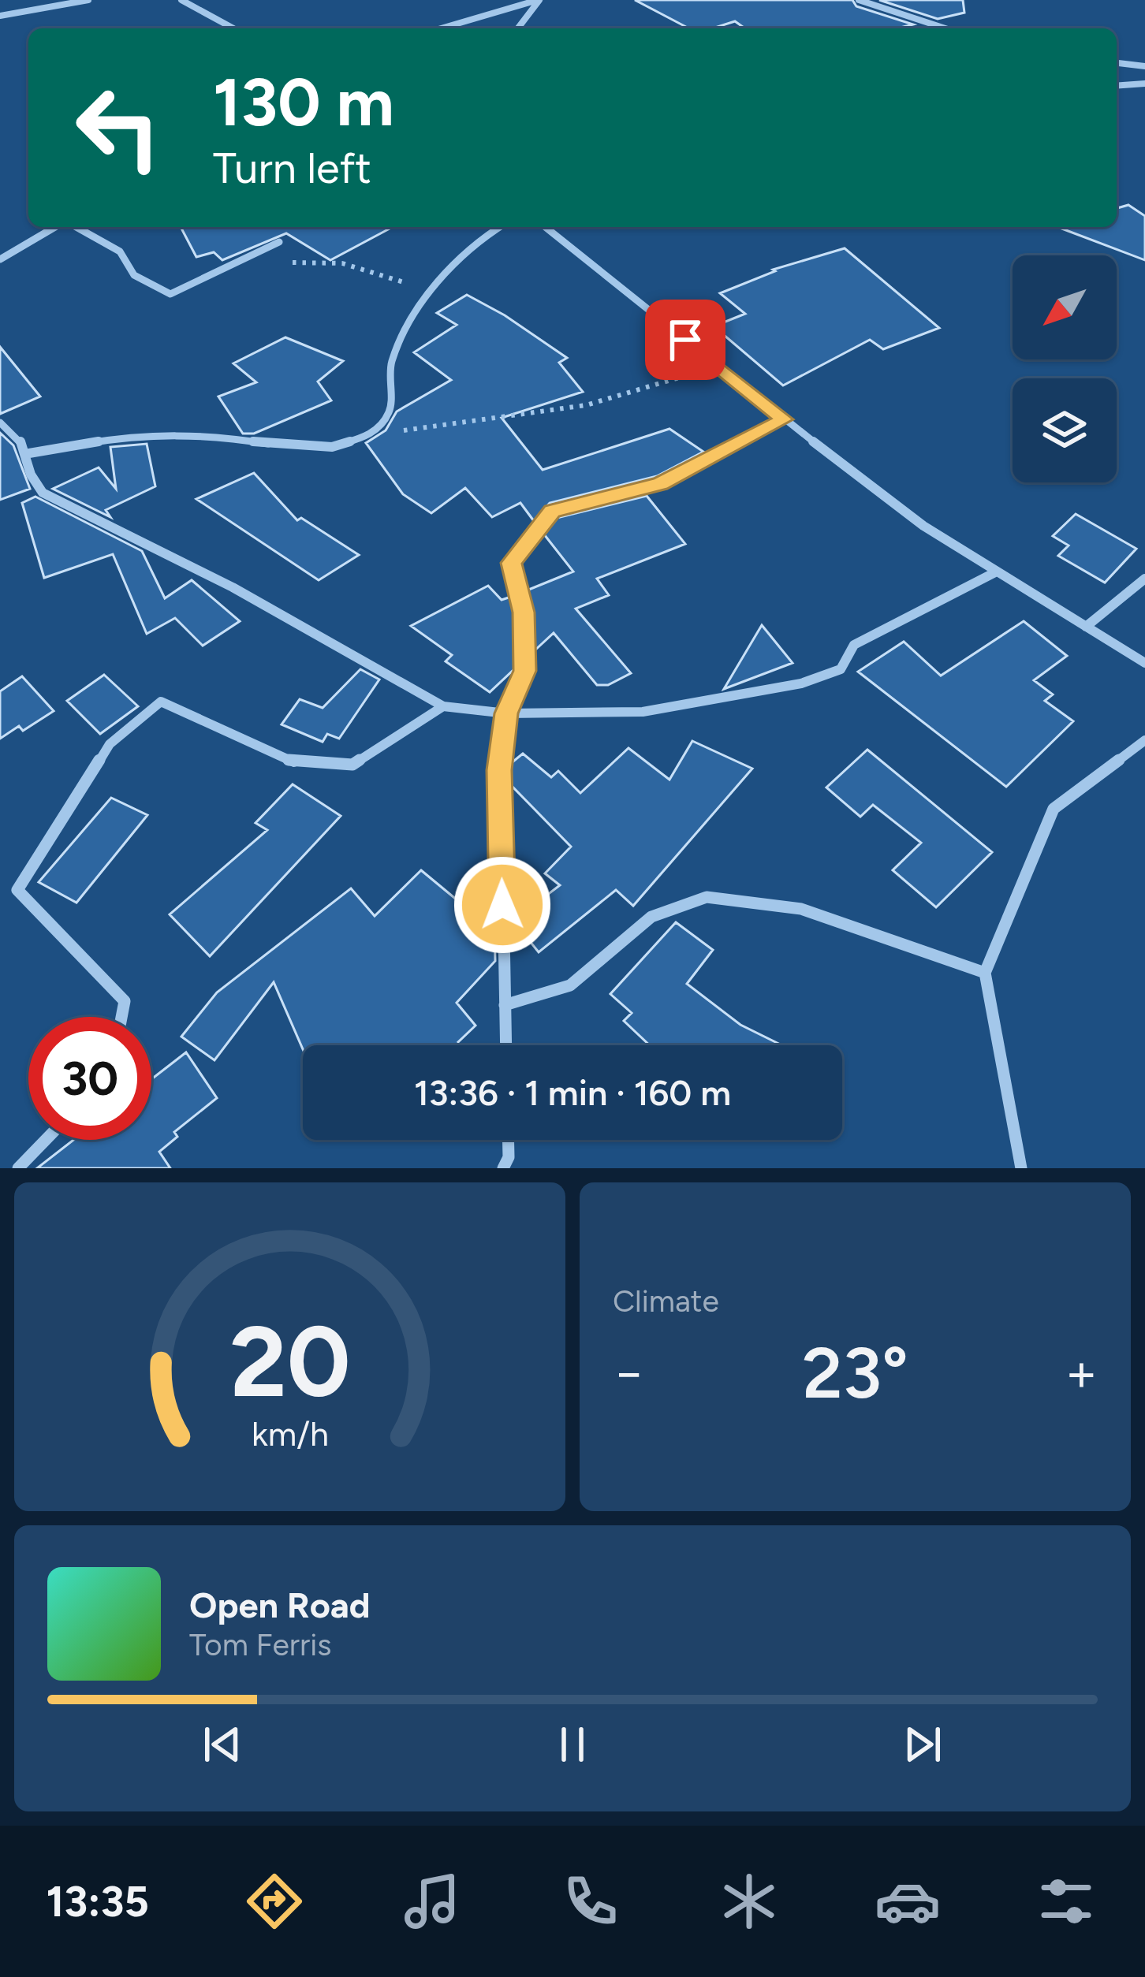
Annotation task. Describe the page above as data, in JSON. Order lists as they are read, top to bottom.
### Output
{
  "north": "bottom left",
  "page": {
    "turn": ["130 m", "Turn left"],
    "limit": "30",
    "trip": "13:36 · 1 min · 160 m",
    "tile": "Climate",
    "heat": ["−", "23°", "+"],
    "song": ["Open Road", "Tom Ferris"],
    "tabs": "13:35",
    "gauge": ["20", "km/h"]
  }
}
